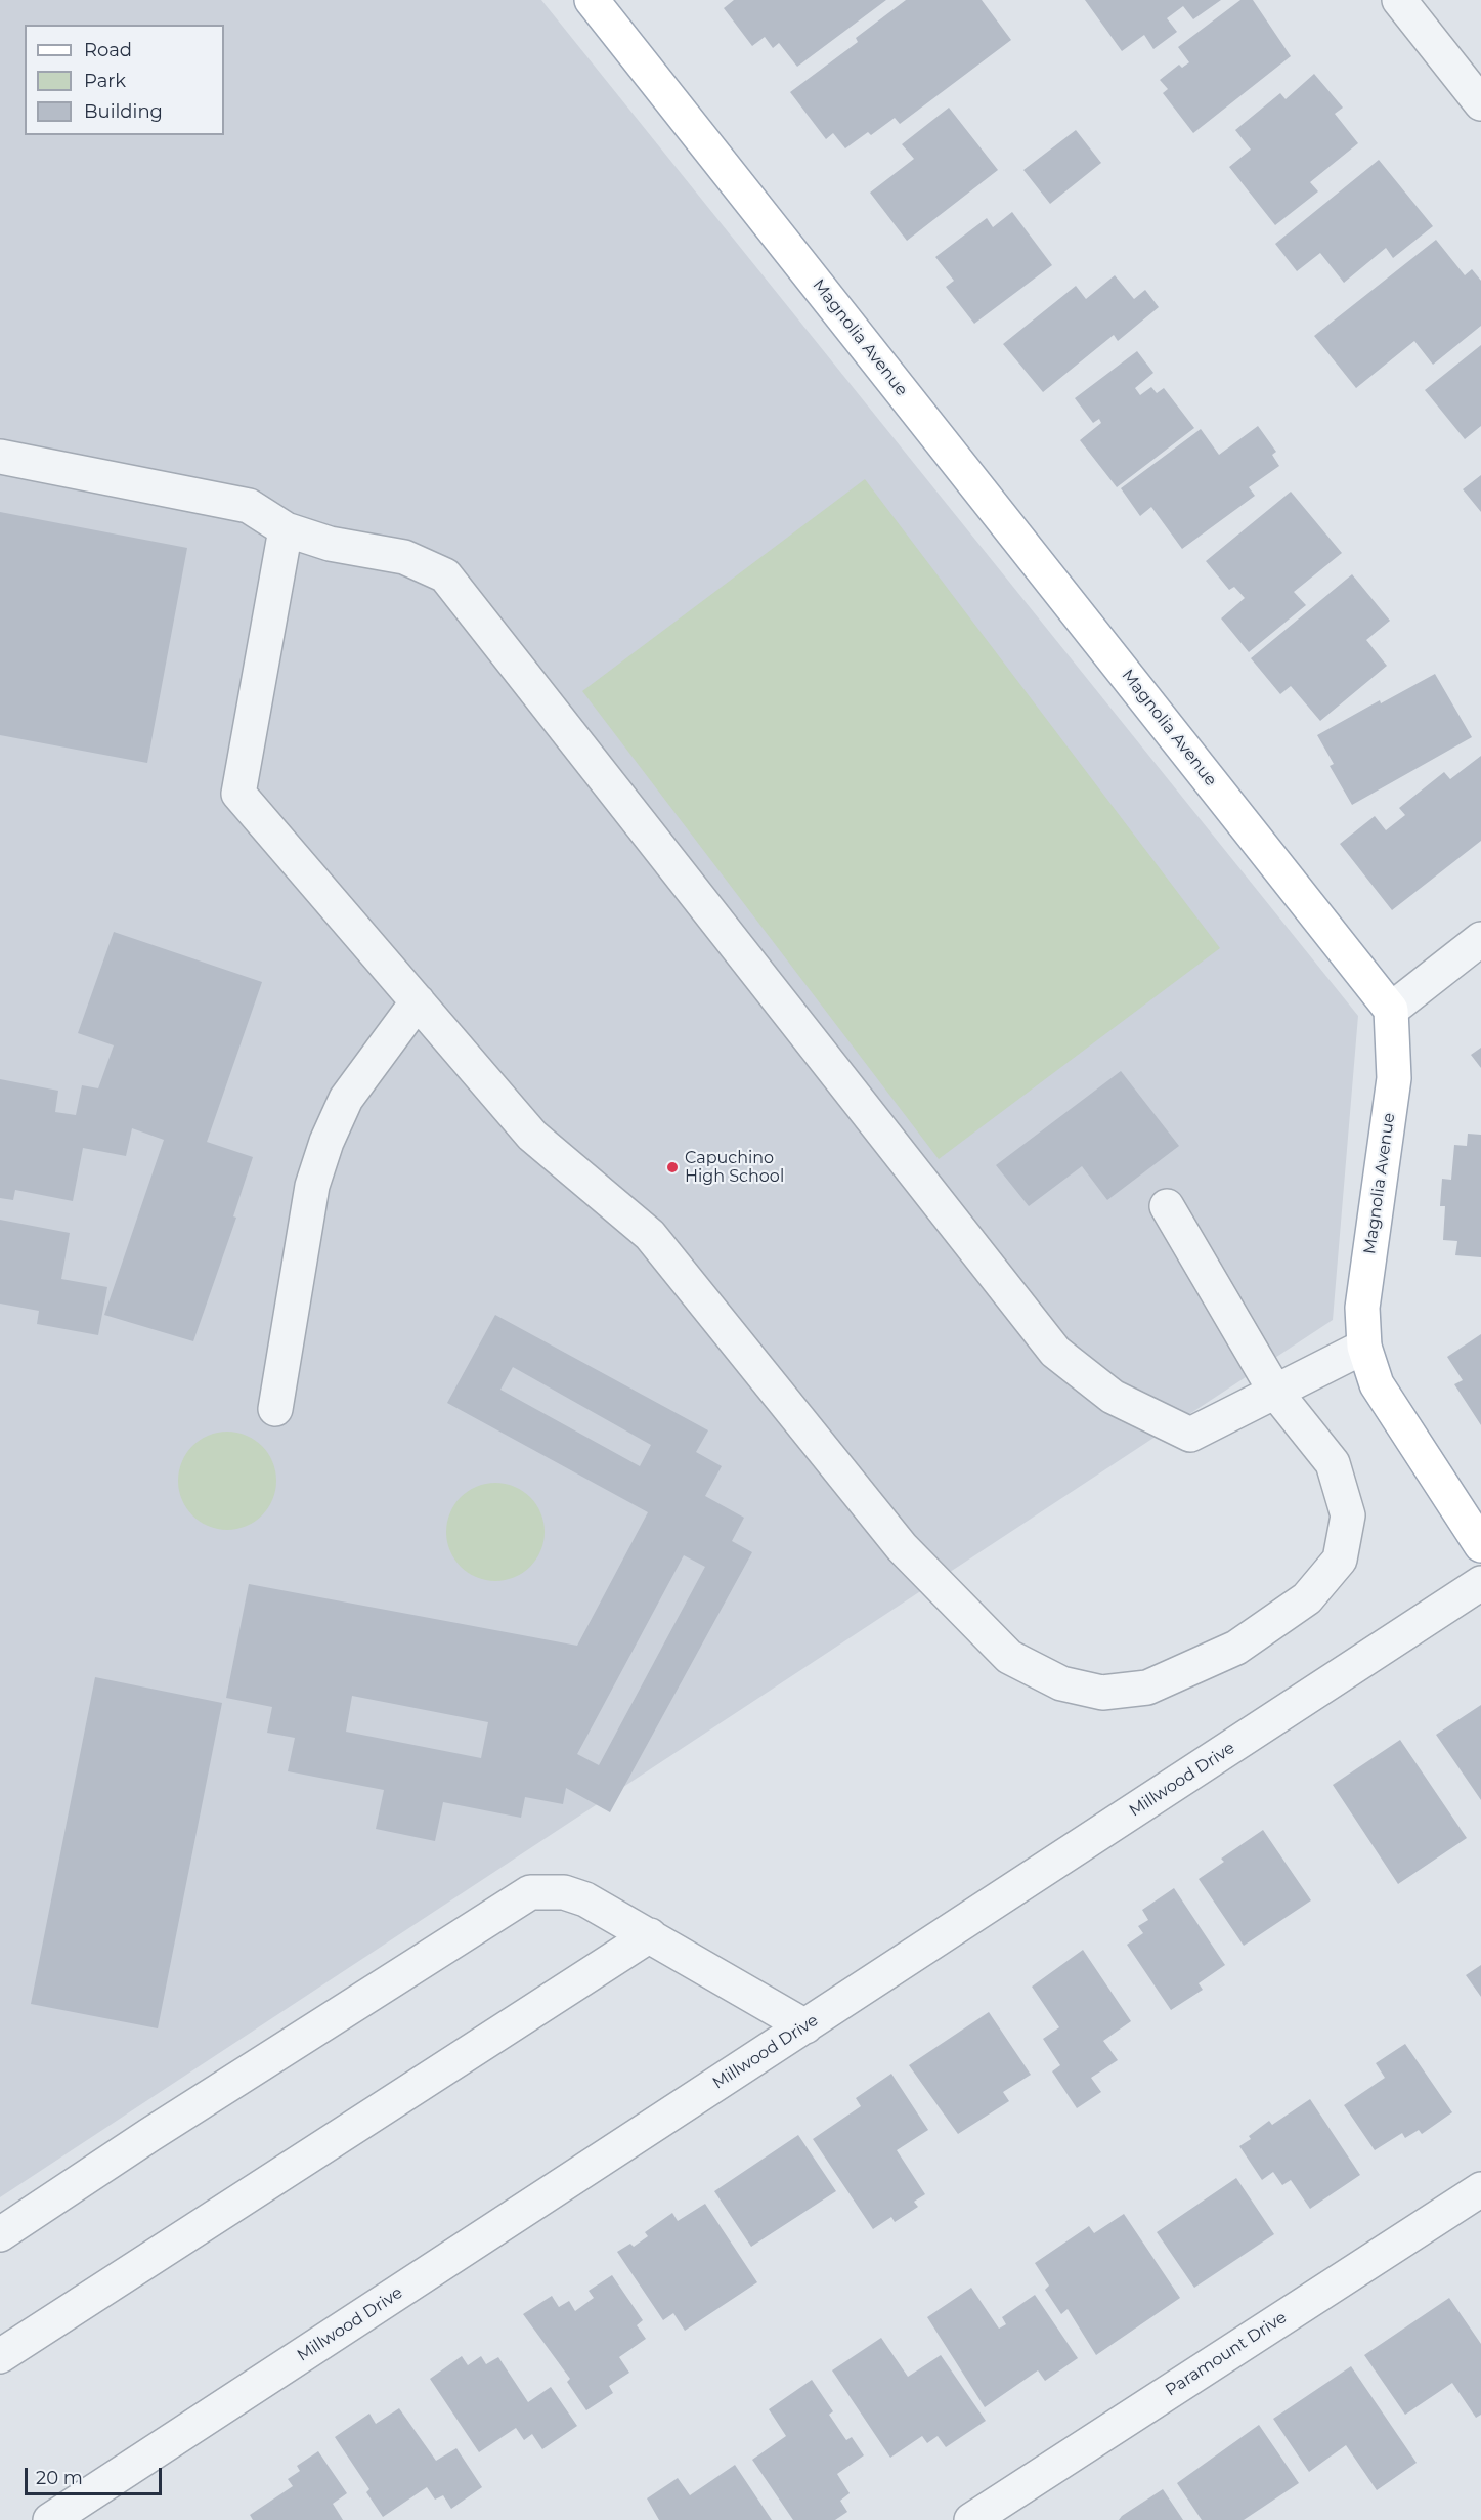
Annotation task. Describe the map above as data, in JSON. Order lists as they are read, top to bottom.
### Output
{
  "streets": {
    "main road": ["Magnolia Avenue"],
    "street": ["Millwood Drive", "Paramount Drive"]
  },
  "places": ["Capuchino High School"],
  "legend": ["Road", "Park", "Building"],
  "scale_bar": "20 m"
}
